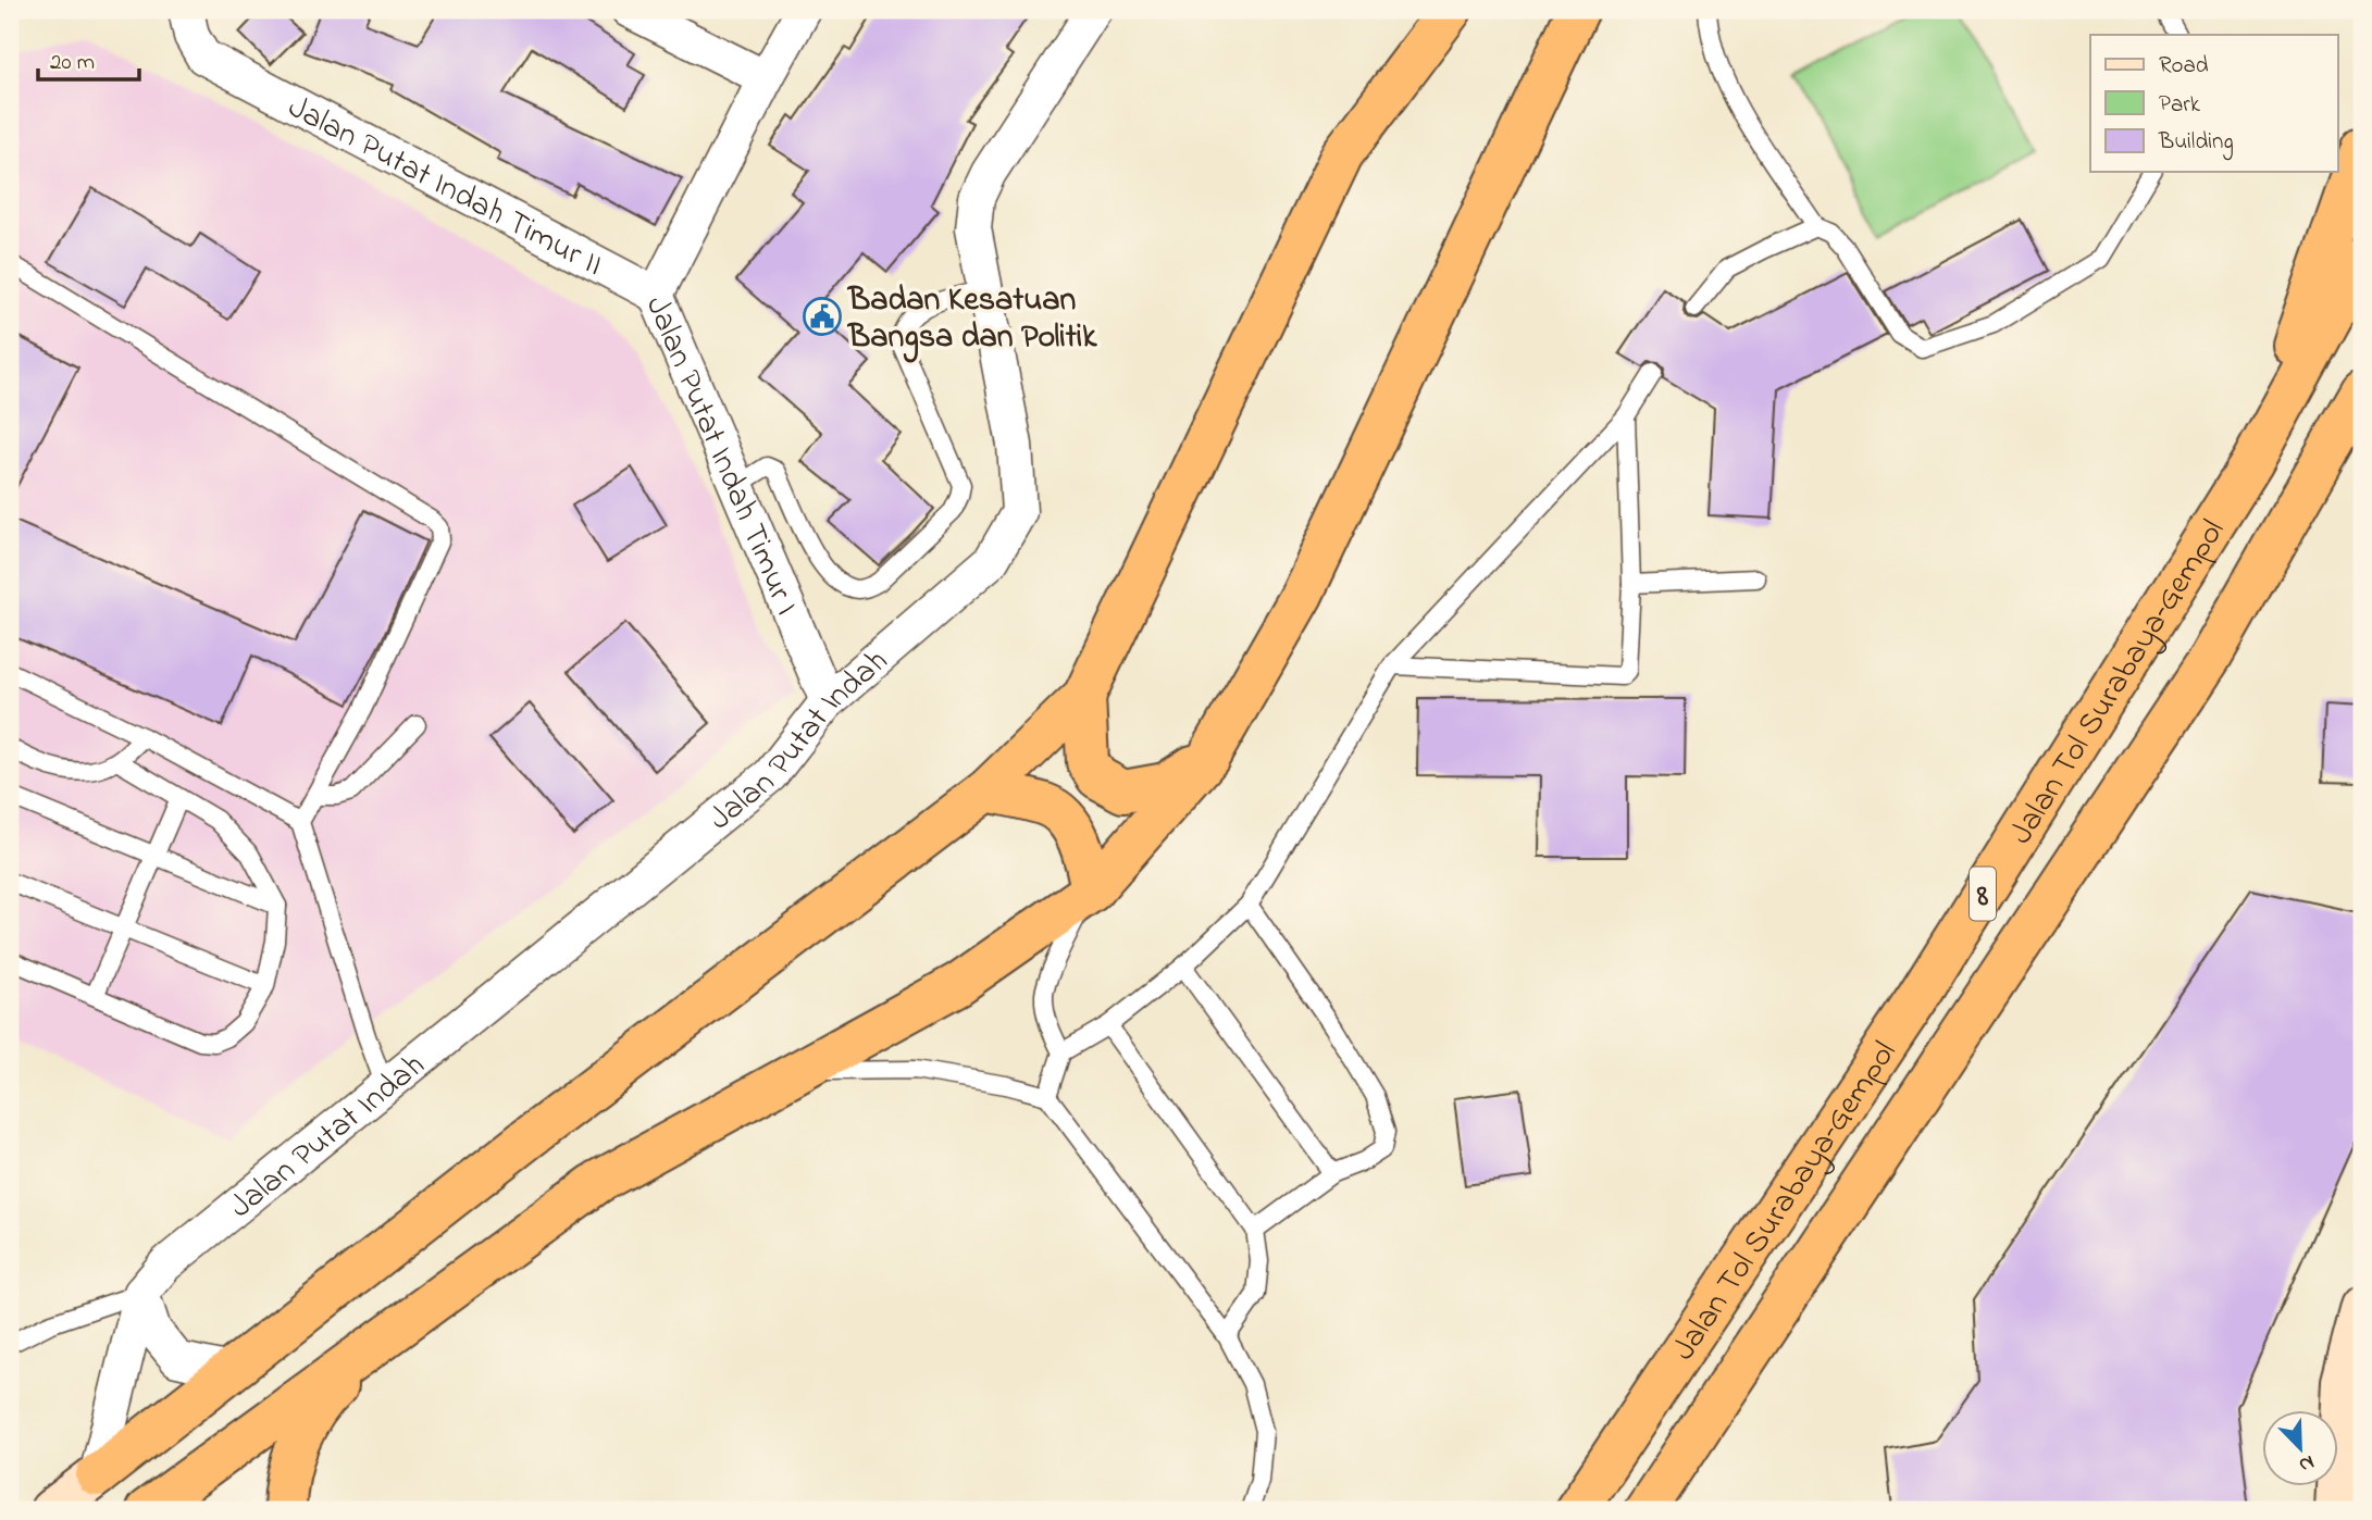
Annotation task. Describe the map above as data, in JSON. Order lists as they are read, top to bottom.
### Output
{
  "streets": {
    "highway": ["Jalan Tol Surabaya–Gempol", "8"],
    "street": ["Jalan Putat Indah Timur II", "Jalan Putat Indah Timur I", "Jalan Putat Indah"]
  },
  "crossings": [
    ["Jalan Putat Indah Timur II", "Jalan Putat Indah Timur I"],
    ["Jalan Putat Indah Timur I", "Jalan Putat Indah"]
  ],
  "places": {
    "public building": ["Badan Kesatuan Bangsa dan Politik"]
  },
  "legend": ["Road", "Park", "Building"],
  "scale_bar": "20 m",
  "north": "bottom right"
}
